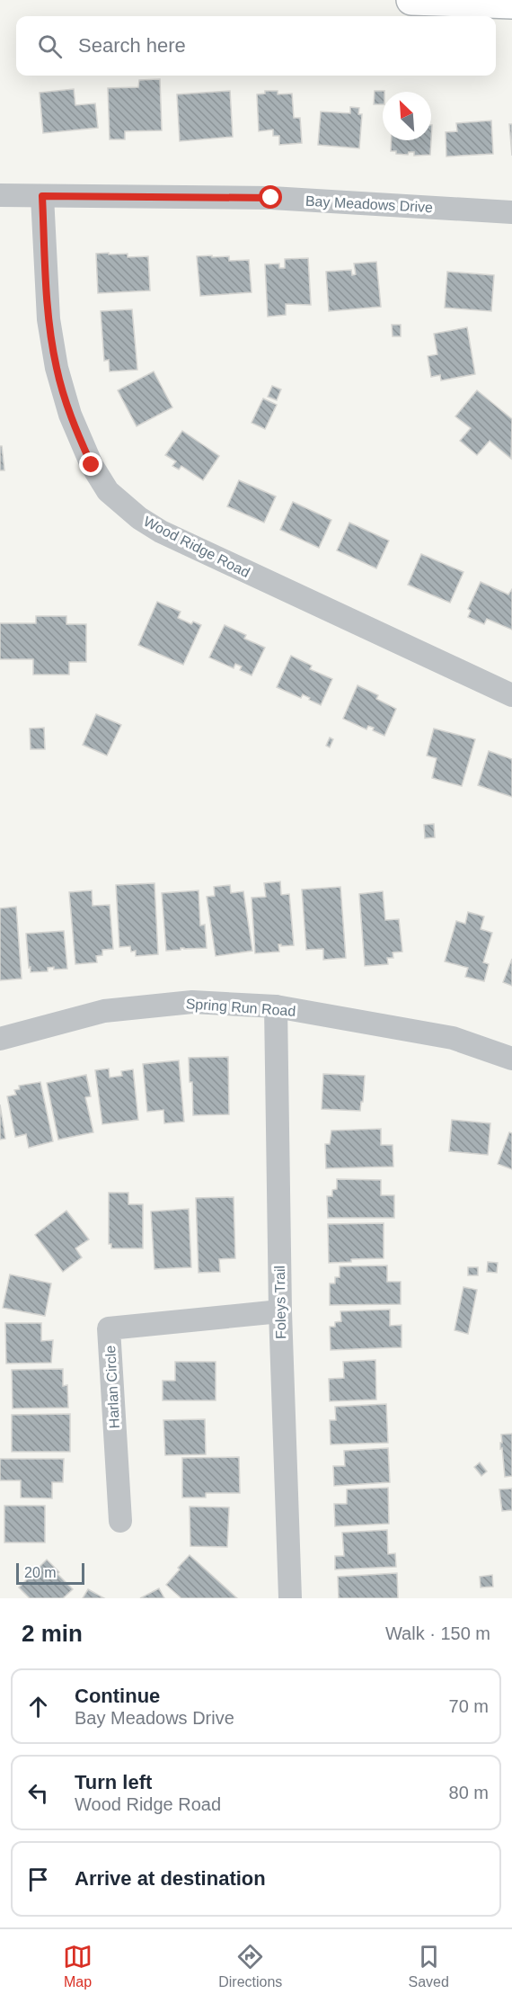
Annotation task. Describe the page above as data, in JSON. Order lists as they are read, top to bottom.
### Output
{
  "streets": {
    "street": [
      "Bay Meadows Drive",
      "Wood Ridge Road",
      "Spring Run Road",
      "Foleys Trail",
      "Harlan Circle"
    ]
  },
  "crossings": [
    ["Bay Meadows Drive", "Wood Ridge Road"],
    ["Spring Run Road", "Foleys Trail"],
    ["Foleys Trail", "Harlan Circle"]
  ],
  "scale_bar": "20 m",
  "north": "top left",
  "page": {
    "search": "Search here",
    "scale": "20 m",
    "heading": ["2 min", "Walk · 150 m"],
    "list": [
      ["Continue", "Bay Meadows Drive", "70 m"],
      ["Turn left", "Wood Ridge Road", "80 m"],
      "Arrive at destination"
    ],
    "nav": ["Map", "Directions", "Saved"]
  }
}
